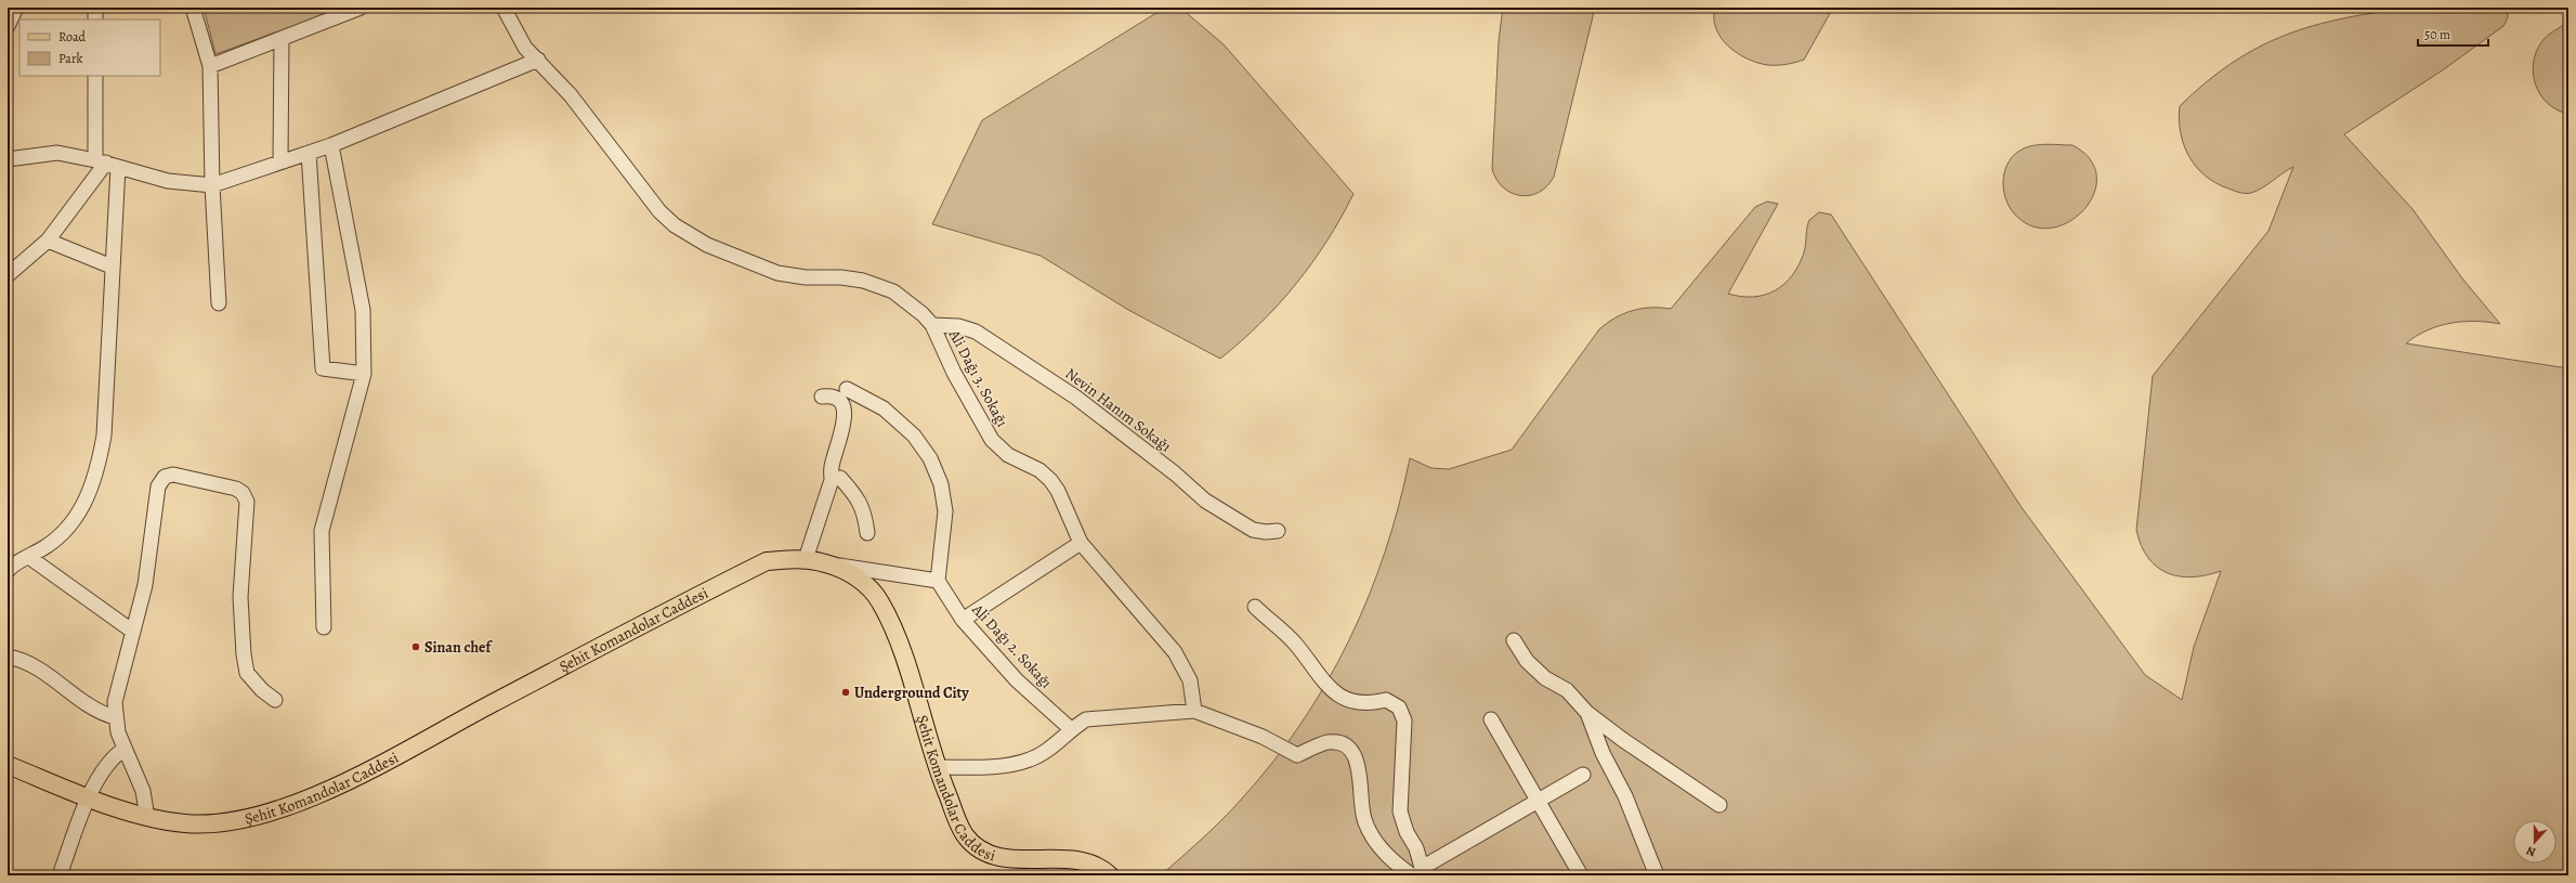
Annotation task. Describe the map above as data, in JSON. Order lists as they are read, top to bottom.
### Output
{
  "streets": {
    "main road": ["Şehit Komandolar Caddesi"],
    "street": ["Ali Dağı 3. Sokağı", "Nevin Hanım Sokağı", "Ali Dağı 2. Sokağı"]
  },
  "crossings": [
    ["Ali Dağı 3. Sokağı", "Nevin Hanım Sokağı"]
  ],
  "places": ["Sinan chef", "Underground City"],
  "legend": ["Road", "Park"],
  "scale_bar": "50 m",
  "north": "bottom"
}
